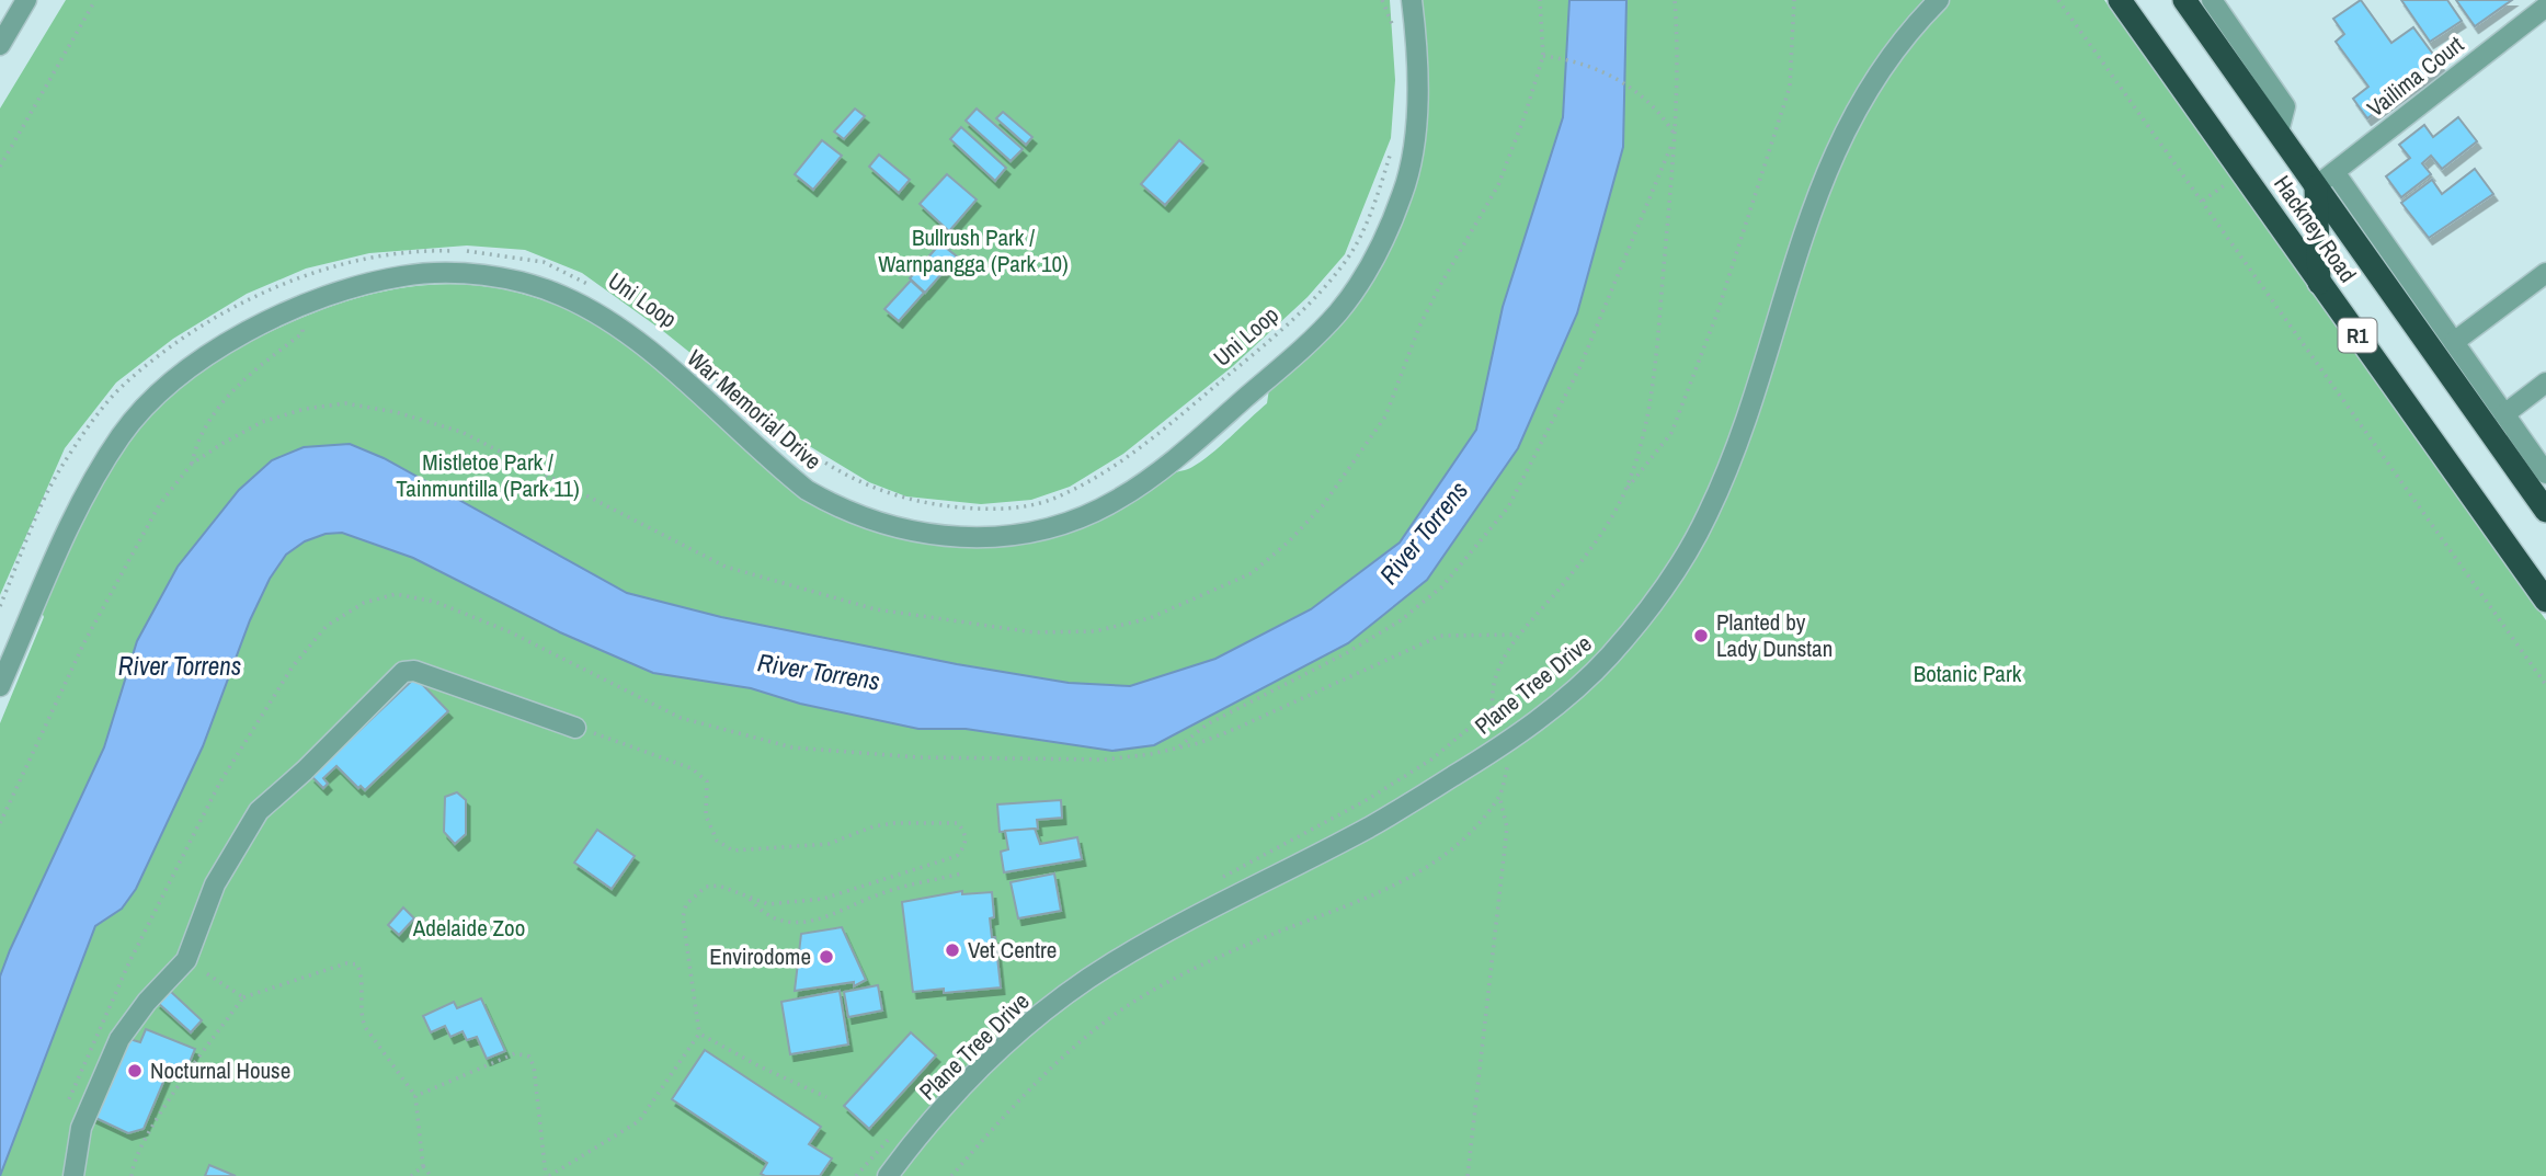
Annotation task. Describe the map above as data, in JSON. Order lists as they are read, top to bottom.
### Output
{
  "streets": {
    "highway": ["Hackney Road", "R1"],
    "street": ["Vailima Court", "War Memorial Drive", "Plane Tree Drive"],
    "path": ["Uni Loop"]
  },
  "crossings": [
    ["Vailima Court", "Hackney Road"]
  ],
  "water": ["River Torrens"],
  "parks": [
    "Bullrush Park / Warnpangga (Park 10)",
    "Mistletoe Park / Tainmuntilla (Park 11)",
    "Botanic Park",
    "Adelaide Zoo"
  ],
  "places": [
    "Planted by Lady Dunstan",
    "Vet Centre",
    "Envirodome",
    "Nocturnal House"
  ]
}
